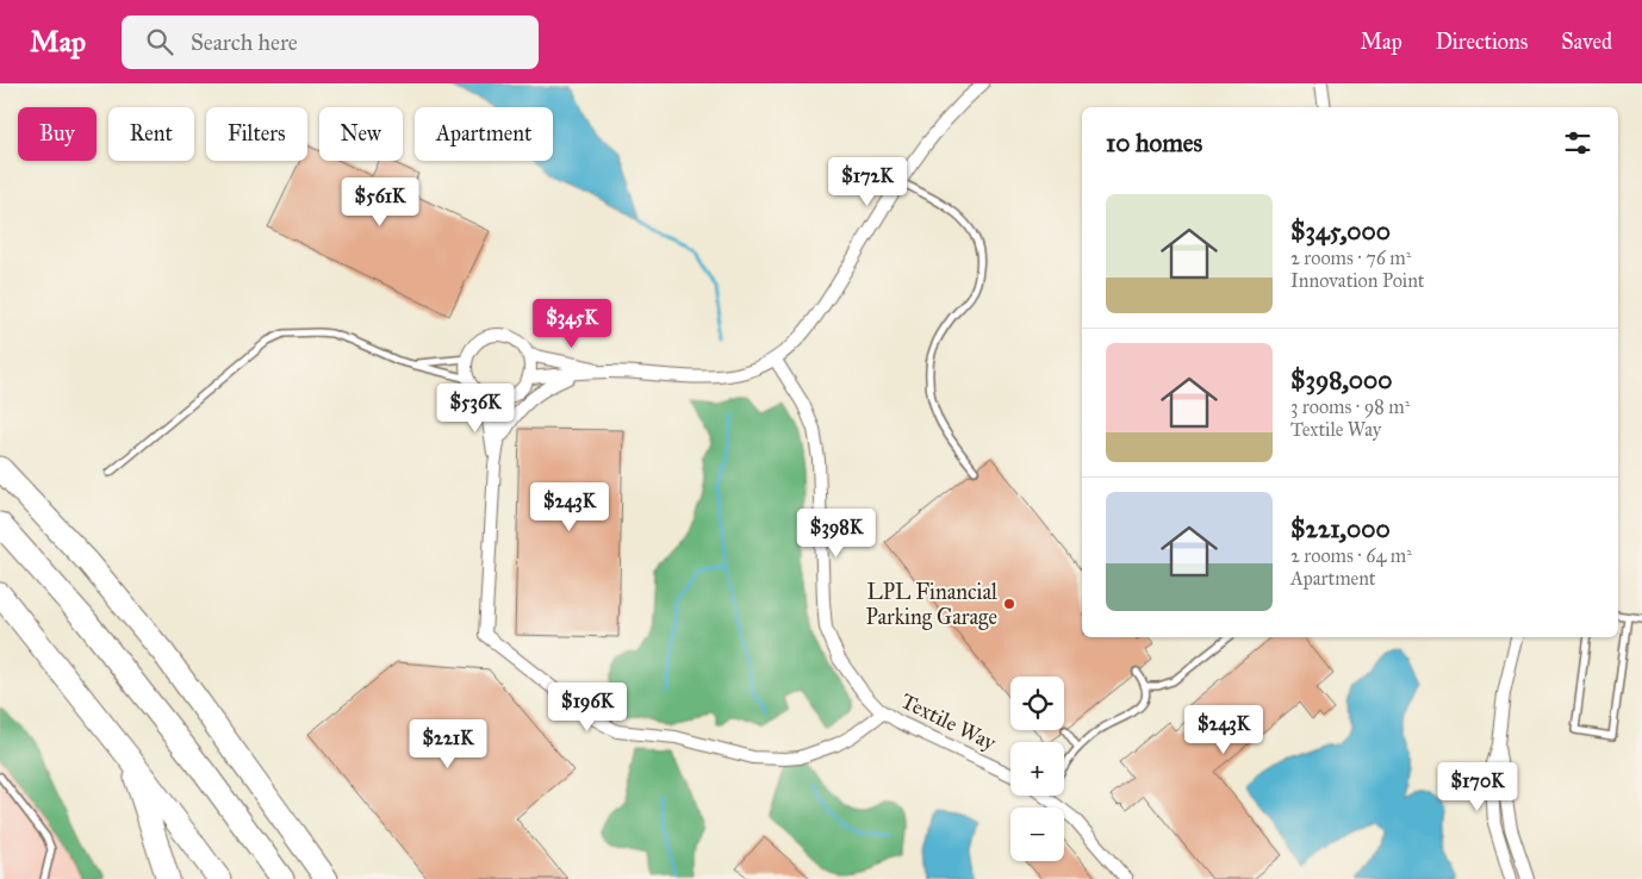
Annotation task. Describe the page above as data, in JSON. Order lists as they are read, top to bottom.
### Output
{
  "streets": {
    "street": ["Textile Way"]
  },
  "places": ["LPL Financial Parking Garage"],
  "page": {
    "header": "Map",
    "search": "Search here",
    "nav": ["Map", "Directions", "Saved"],
    "chip": [
      "Buy",
      "Rent",
      "Filters",
      "New",
      "Apartment"
    ],
    "heading": "10 homes",
    "price": [
      "$172K",
      "$561K",
      "$345K",
      "$536K",
      "$243K",
      "$398K",
      "$196K",
      "$243K",
      "$221K",
      "$170K"
    ],
    "list": [
      {
        "name": "$345,000",
        "note": "2 rooms · 76 m² · Innovation Point"
      },
      {
        "name": "$398,000",
        "note": "3 rooms · 98 m² · Textile Way"
      },
      {
        "name": "$221,000",
        "note": "2 rooms · 64 m² · Apartment"
      }
    ],
    "map_buttons": ["+", "−"]
  }
}
